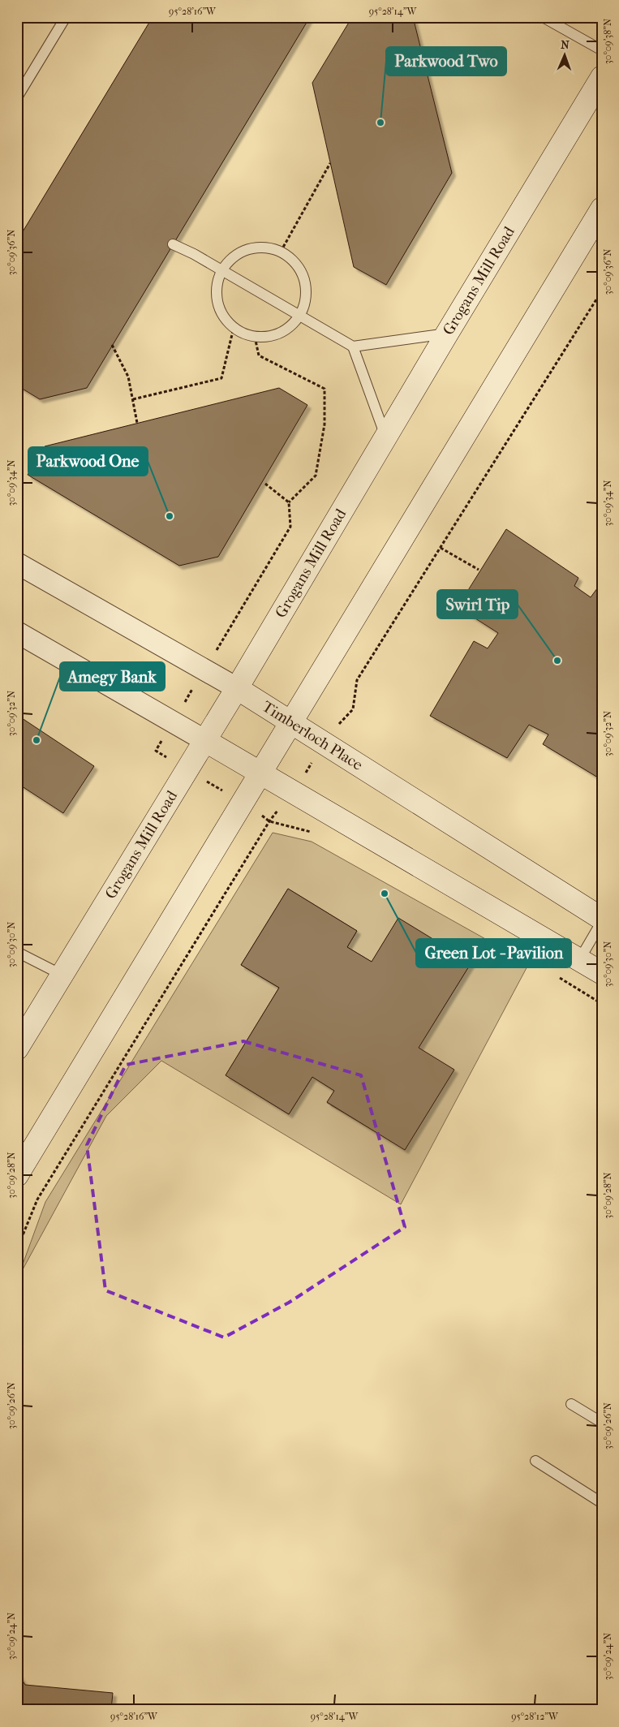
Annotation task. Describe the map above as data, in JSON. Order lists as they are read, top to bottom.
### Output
{
  "streets": {
    "main road": ["Grogans Mill Road", "Timberloch Place"]
  },
  "crossings": [
    ["Grogans Mill Road", "Timberloch Place"]
  ],
  "places": [
    "Parkwood Two",
    "Parkwood One",
    "Swirl Tip",
    "Amegy Bank",
    "Green Lot - Pavilion"
  ],
  "north": "top",
  "coordinates": [
    "95°28'16\"W",
    "95°28'14\"W",
    "30°09'38\"N",
    "30°09'36\"N",
    "30°09'34\"N",
    "30°09'32\"N",
    "30°09'30\"N",
    "30°09'28\"N",
    "30°09'26\"N",
    "30°09'24\"N",
    "95°28'12\"W"
  ]
}
